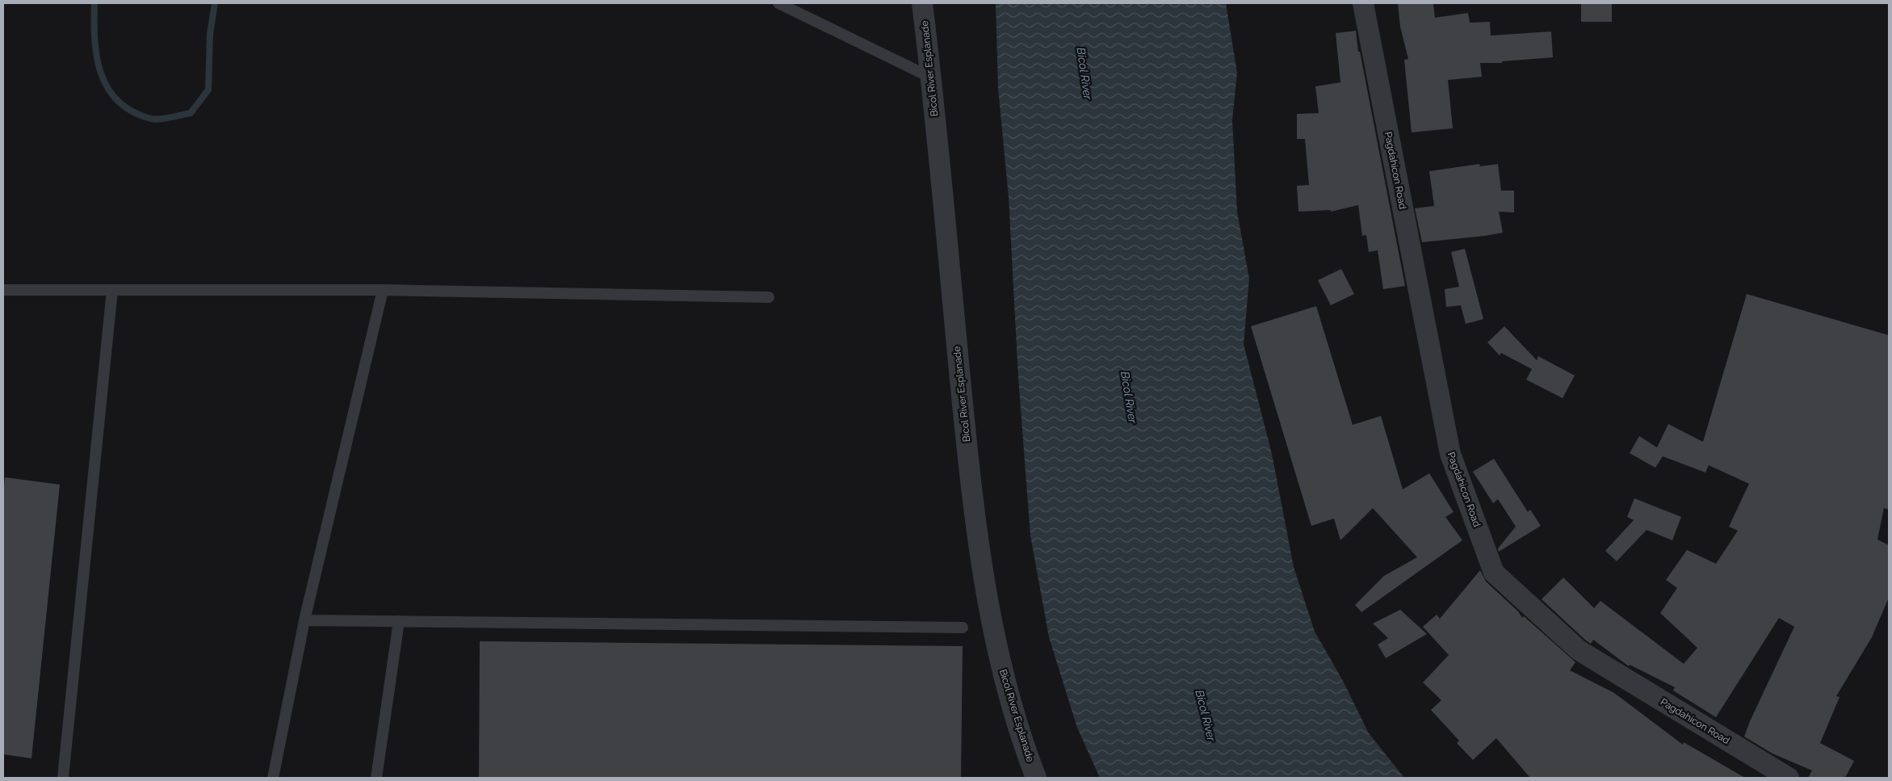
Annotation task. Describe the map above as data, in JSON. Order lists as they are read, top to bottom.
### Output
{
  "streets": {
    "street": ["Bicol River Esplanade", "Pagdahicon Road"]
  },
  "water": ["Bicol River"]
}
